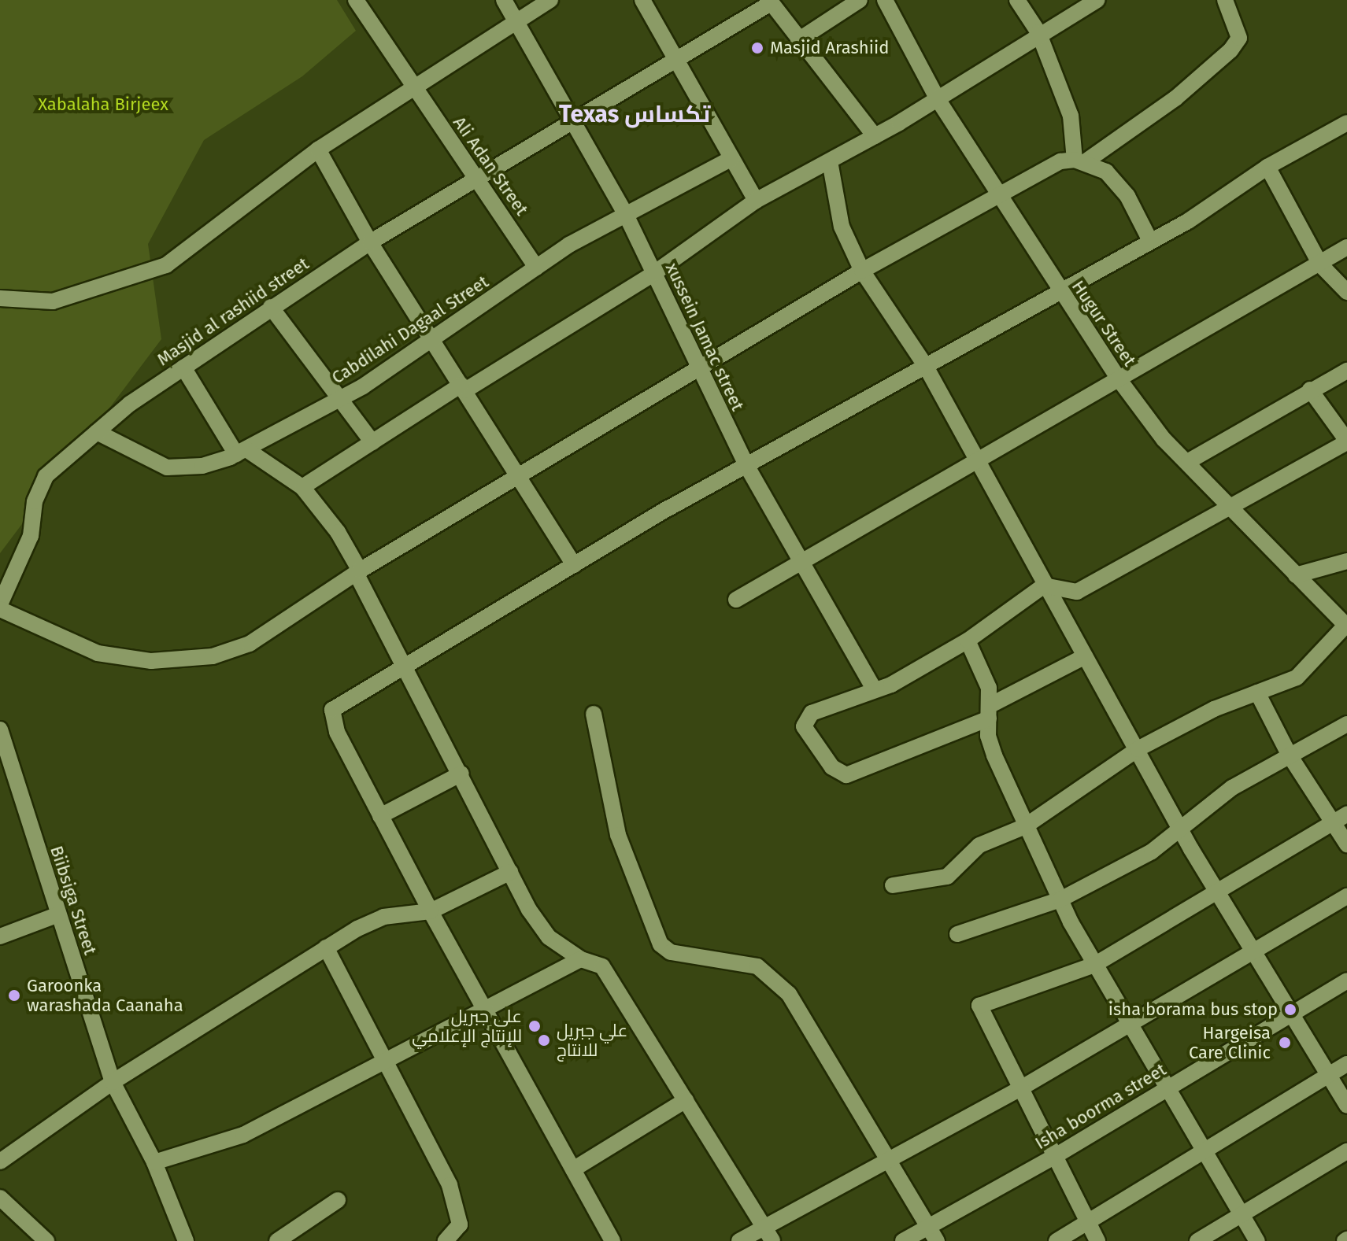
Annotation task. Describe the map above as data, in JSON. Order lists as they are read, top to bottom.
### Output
{
  "streets": {
    "street": [
      "Ali Adan Street",
      "Masjid al rashiid street",
      "Hugur Street",
      "Cabdilahi Dagaal Street",
      "xussein Jamac street",
      "Biibsiga Street",
      "Isha boorma street"
    ]
  },
  "crossings": [
    ["Ali Adan Street", "Masjid al rashiid street"],
    ["Ali Adan Street", "Cabdilahi Dagaal Street"],
    ["Masjid al rashiid street", "Cabdilahi Dagaal Street"],
    ["Masjid al rashiid street", "xussein Jamac street"],
    ["Cabdilahi Dagaal Street", "xussein Jamac street"]
  ],
  "districts": ["Texas تكساس"],
  "parks": ["Xabalaha Birjeex"],
  "places": [
    "Masjid Arashiid",
    "Garoonka warashada Caanaha",
    "isha borama bus stop",
    "علي جبريل للإنتاج الإعلامي",
    "علي جبريل للانتاج",
    "Hargeisa Care Clinic"
  ]
}
